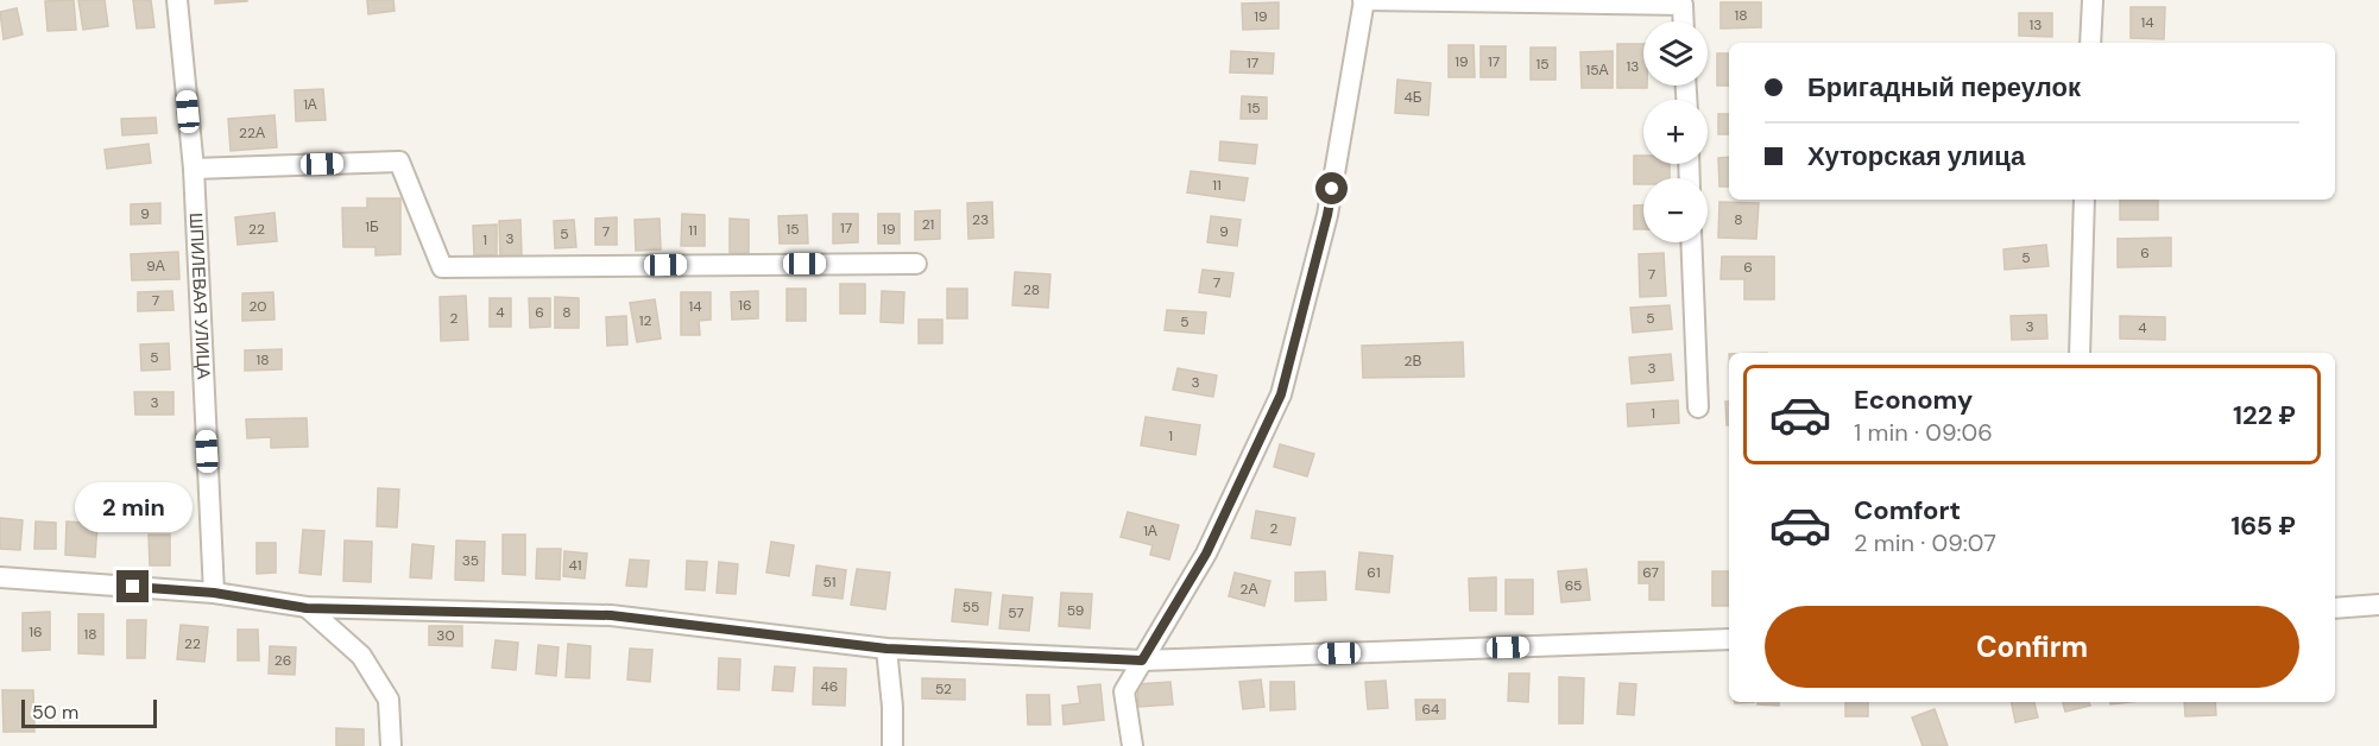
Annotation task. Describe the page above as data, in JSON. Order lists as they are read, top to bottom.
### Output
{
  "streets": {
    "street": ["ШПИЛЕВАЯ УЛИЦА"]
  },
  "house_numbers": [
    "18",
    "19",
    "14",
    "13",
    "19",
    "17",
    "17",
    "15",
    "13",
    "15А",
    "4Б",
    "1А",
    "15",
    "22А",
    "11",
    "9",
    "23",
    "8",
    "21",
    "1Б",
    "17",
    "22",
    "15",
    "19",
    "11",
    "7",
    "9",
    "5",
    "3",
    "1",
    "6",
    "5",
    "9А",
    "6",
    "7",
    "7",
    "28",
    "7",
    "16",
    "20",
    "14",
    "4",
    "6",
    "8",
    "2",
    "5",
    "12",
    "5",
    "3",
    "4",
    "5",
    "18",
    "2В",
    "3",
    "3",
    "3",
    "1",
    "1",
    "2",
    "1А",
    "35",
    "41",
    "61",
    "67",
    "51",
    "65",
    "2А",
    "55",
    "59",
    "57",
    "16",
    "18",
    "30",
    "22",
    "26",
    "46",
    "52",
    "64"
  ],
  "scale_bar": "50 m",
  "page": {
    "map_buttons": ["+", "−"],
    "banner": ["Бригадный переулок", "Хуторская улица"],
    "list": [
      {
        "name": "Economy",
        "note": "1 min · 09:06",
        "value": "122 ₽"
      },
      {
        "name": "Comfort",
        "note": "2 min · 09:07",
        "value": "165 ₽"
      }
    ],
    "bubble": "2 min",
    "buttons": "Confirm",
    "scale": "50 m"
  }
}
